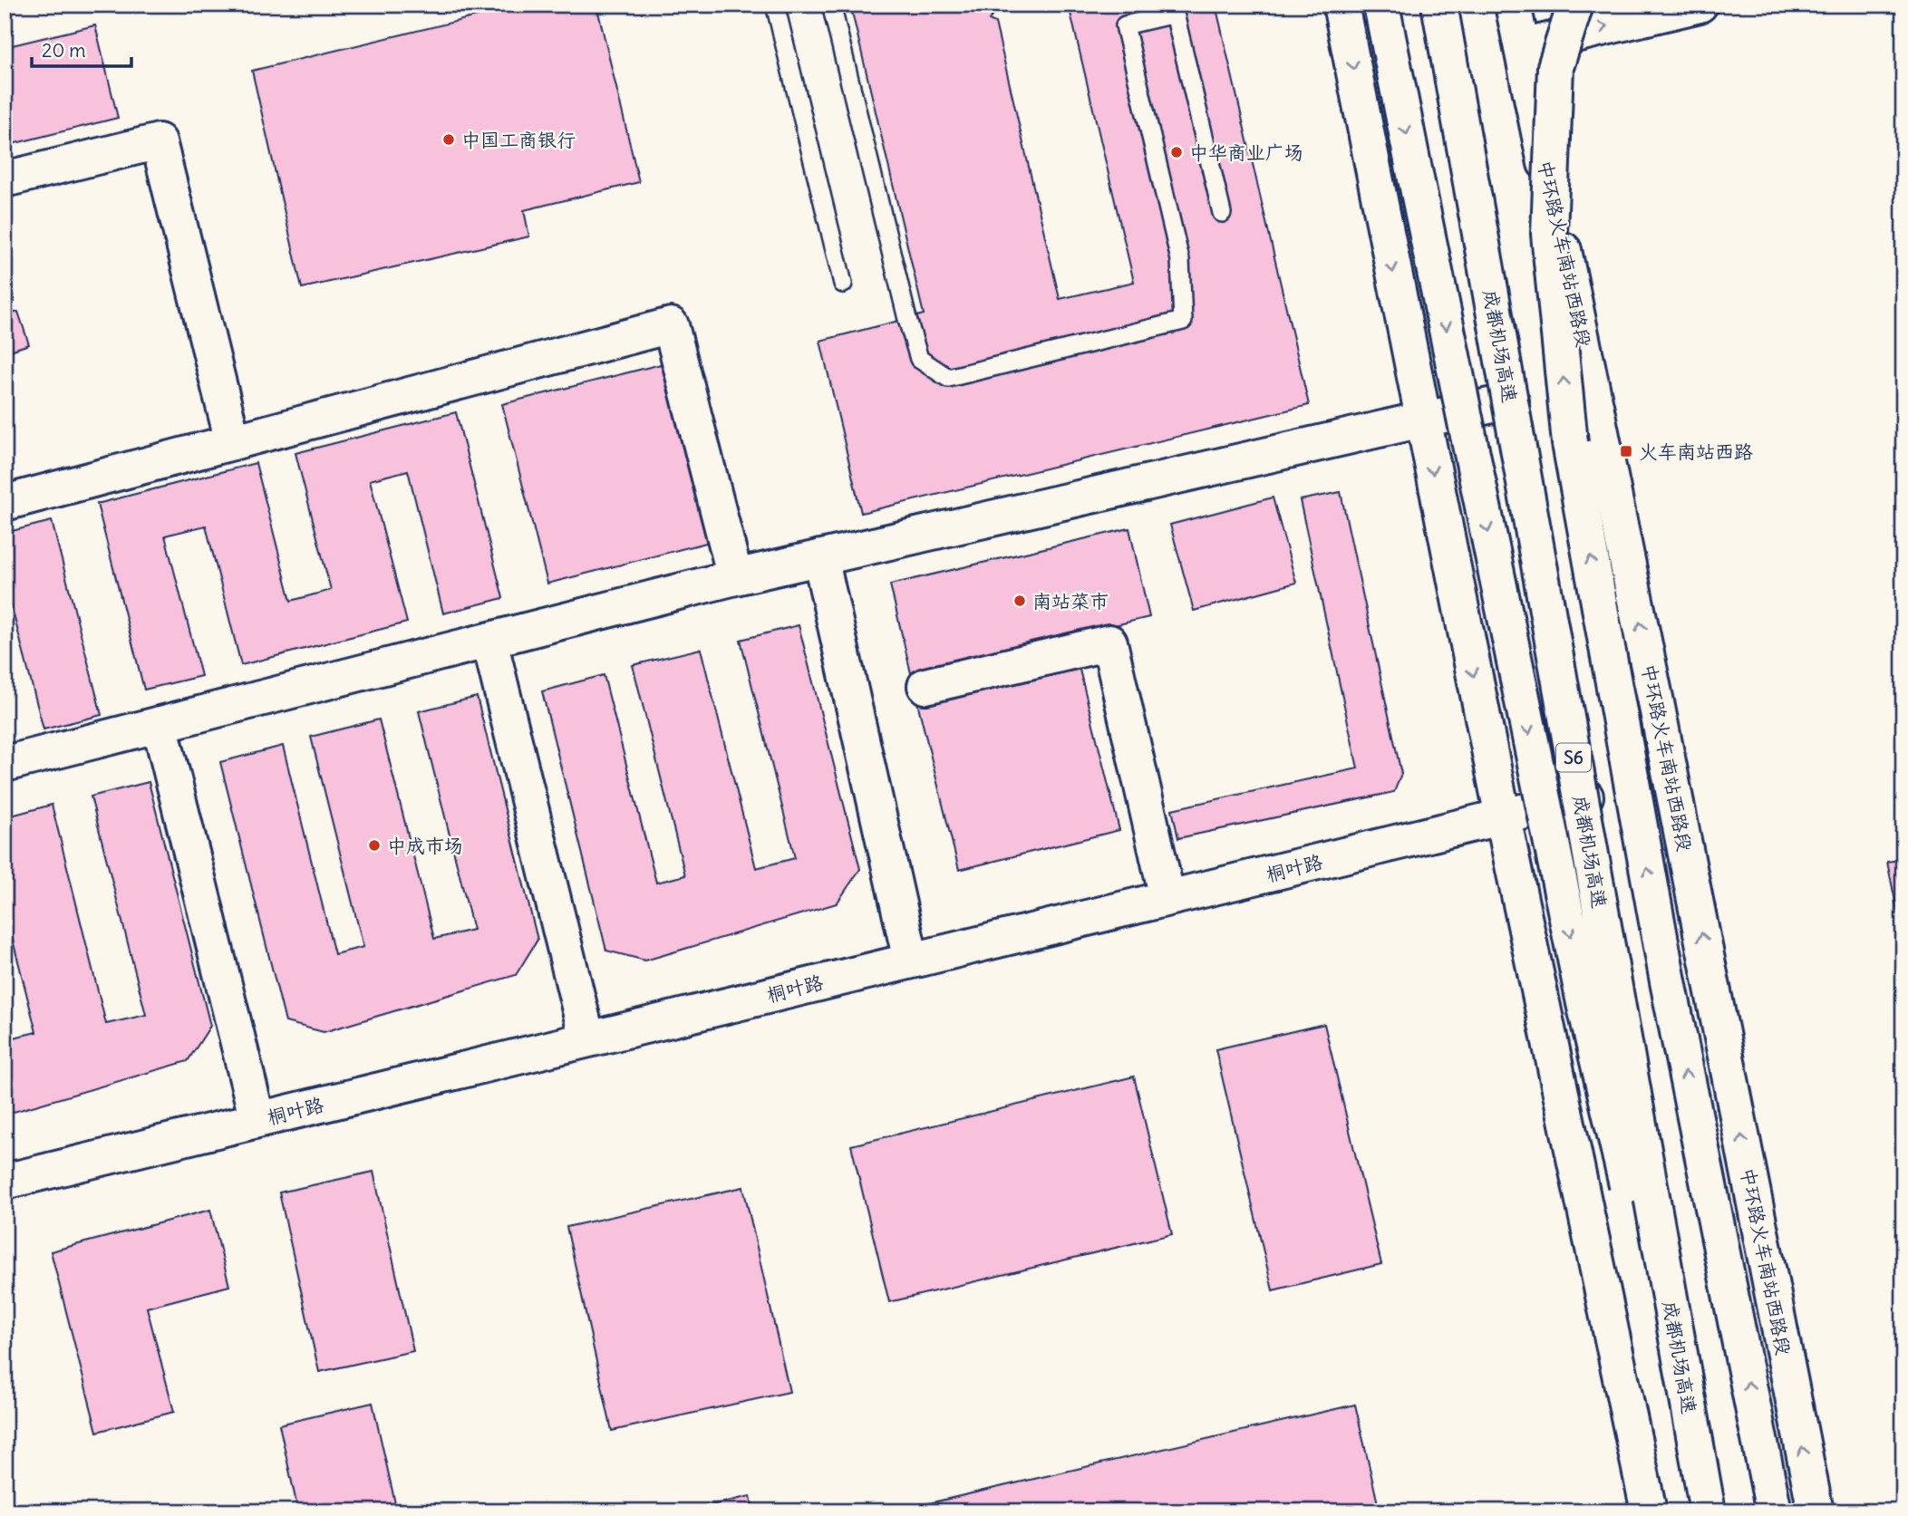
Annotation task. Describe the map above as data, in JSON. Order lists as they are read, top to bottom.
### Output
{
  "streets": {
    "main road": [
      "中环路火车南站西路段",
      "成都机场高速",
      "S6",
      "桐叶路"
    ]
  },
  "places": {
    "other": [
      "中国工商银行",
      "中华商业广场",
      "南站菜市",
      "中成市场"
    ],
    "transit": ["火车南站西路"]
  },
  "scale_bar": "20 m"
}
